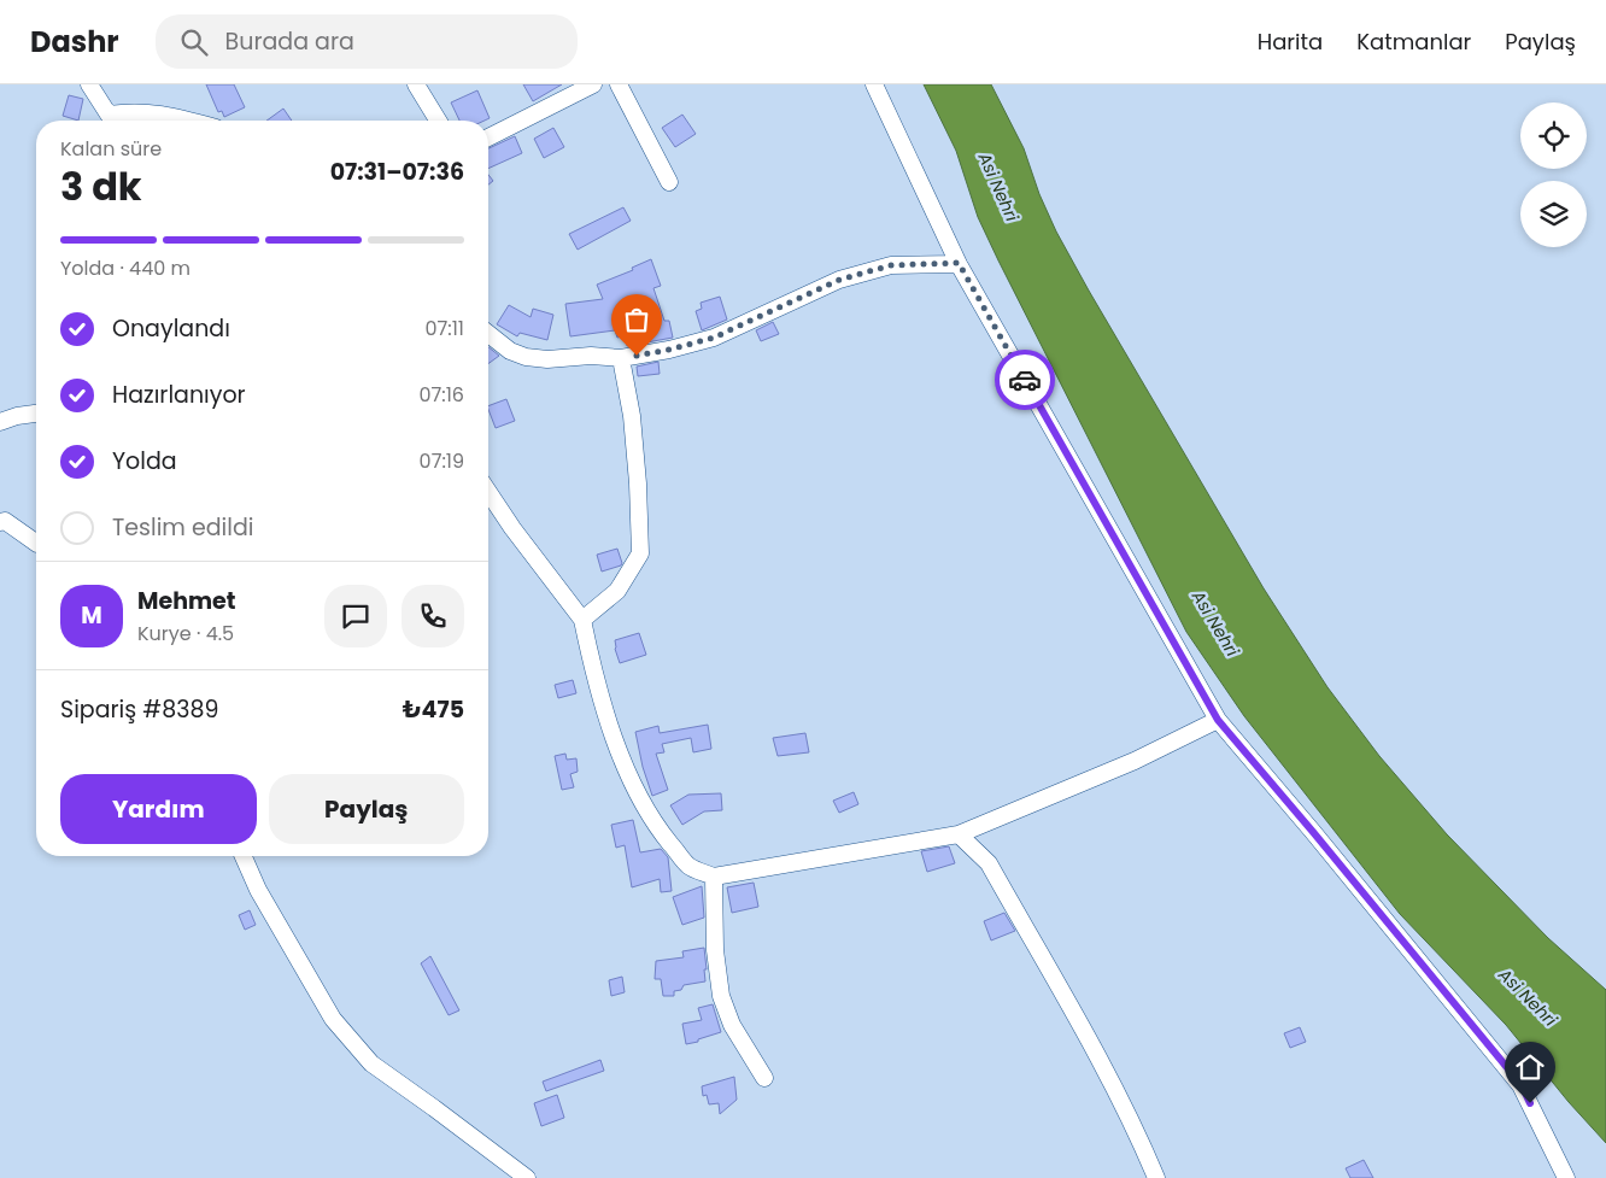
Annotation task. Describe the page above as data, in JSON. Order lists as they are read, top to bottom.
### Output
{
  "water": ["Asi Nehri"],
  "page": {
    "header": "Dashr",
    "search": "Burada ara",
    "nav": ["Harita", "Katmanlar", "Paylaş"],
    "heading": ["3 dk", "Kalan süre", "07:31–07:36"],
    "panel": [
      "Mehmet",
      "Kurye · 4.5",
      "Sipariş #8389",
      "₺475"
    ],
    "bar": "Yolda · 440 m",
    "list": [
      ["Onaylandı", "07:11"],
      ["Hazırlanıyor", "07:16"],
      ["Yolda", "07:19"],
      "Teslim edildi"
    ],
    "round": "M",
    "buttons": ["Yardım", "Paylaş"]
  }
}
